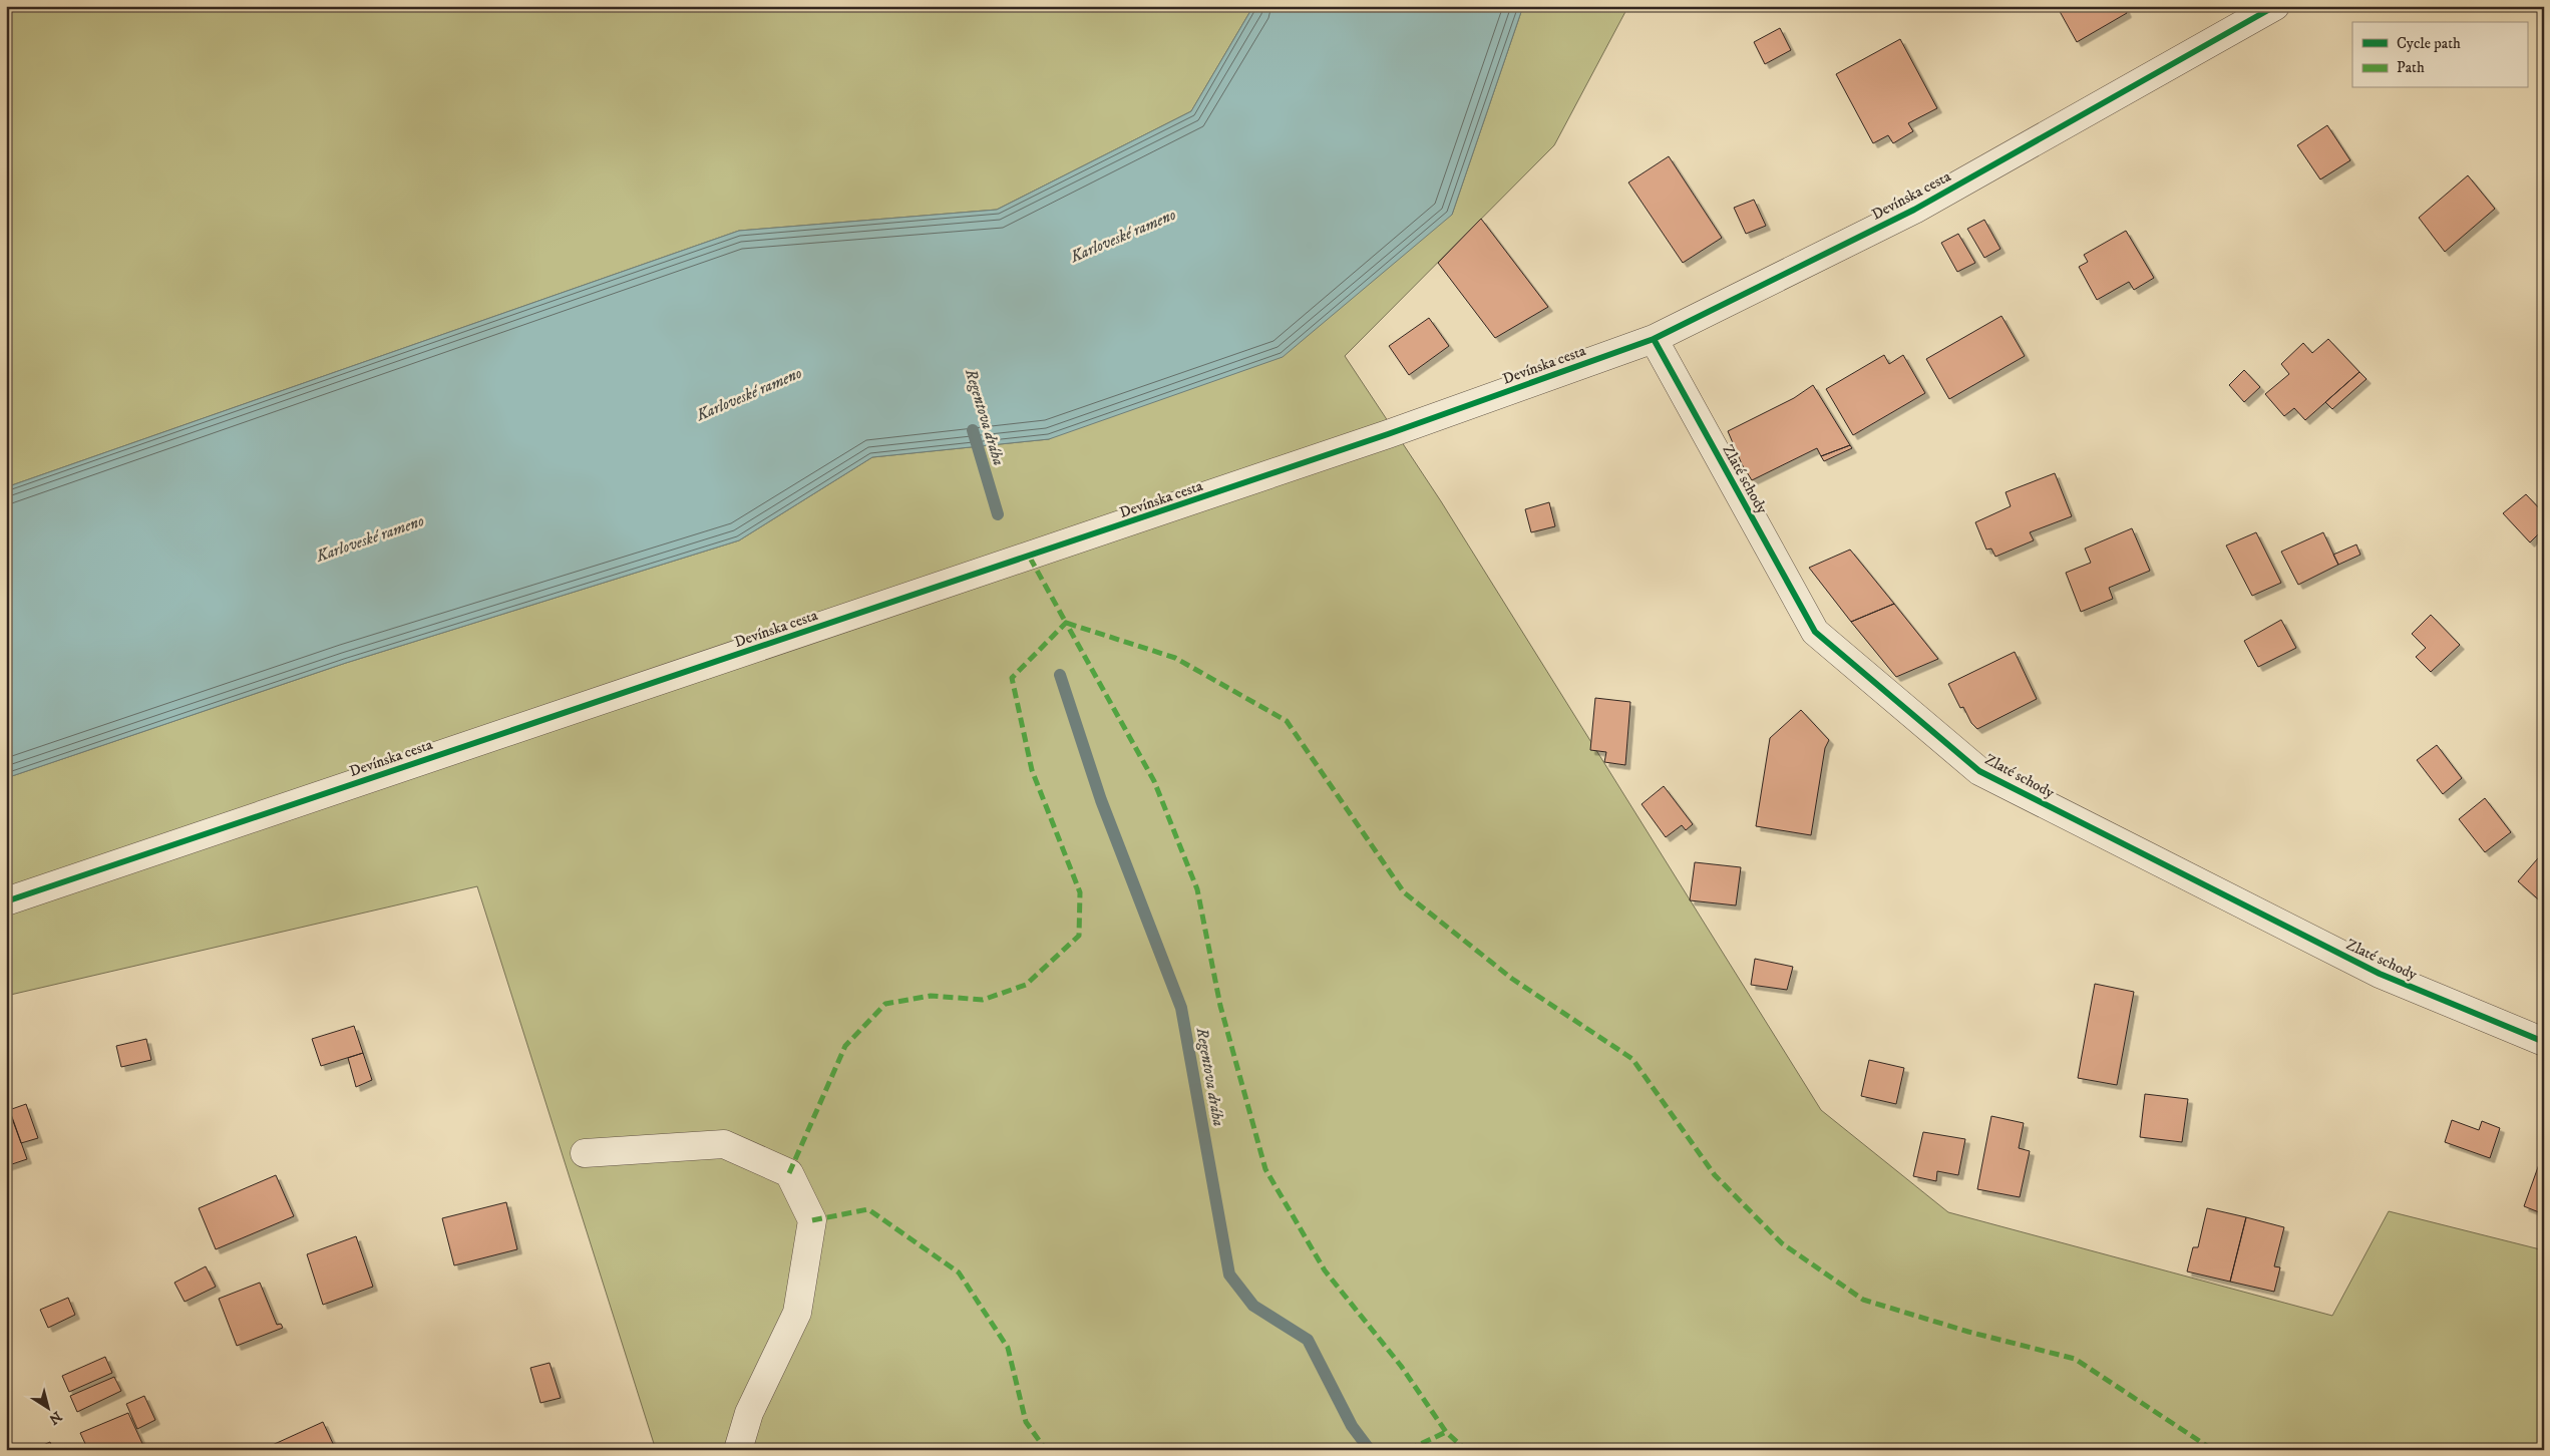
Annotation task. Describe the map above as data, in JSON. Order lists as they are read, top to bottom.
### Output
{
  "streets": {
    "street": ["Devínska cesta", "Zlaté schody"]
  },
  "crossings": [
    ["Devínska cesta", "Zlaté schody"]
  ],
  "water": ["Karloveské rameno", "Regentova dráha"],
  "legend": ["Cycle path", "Path"],
  "north": "bottom right"
}
